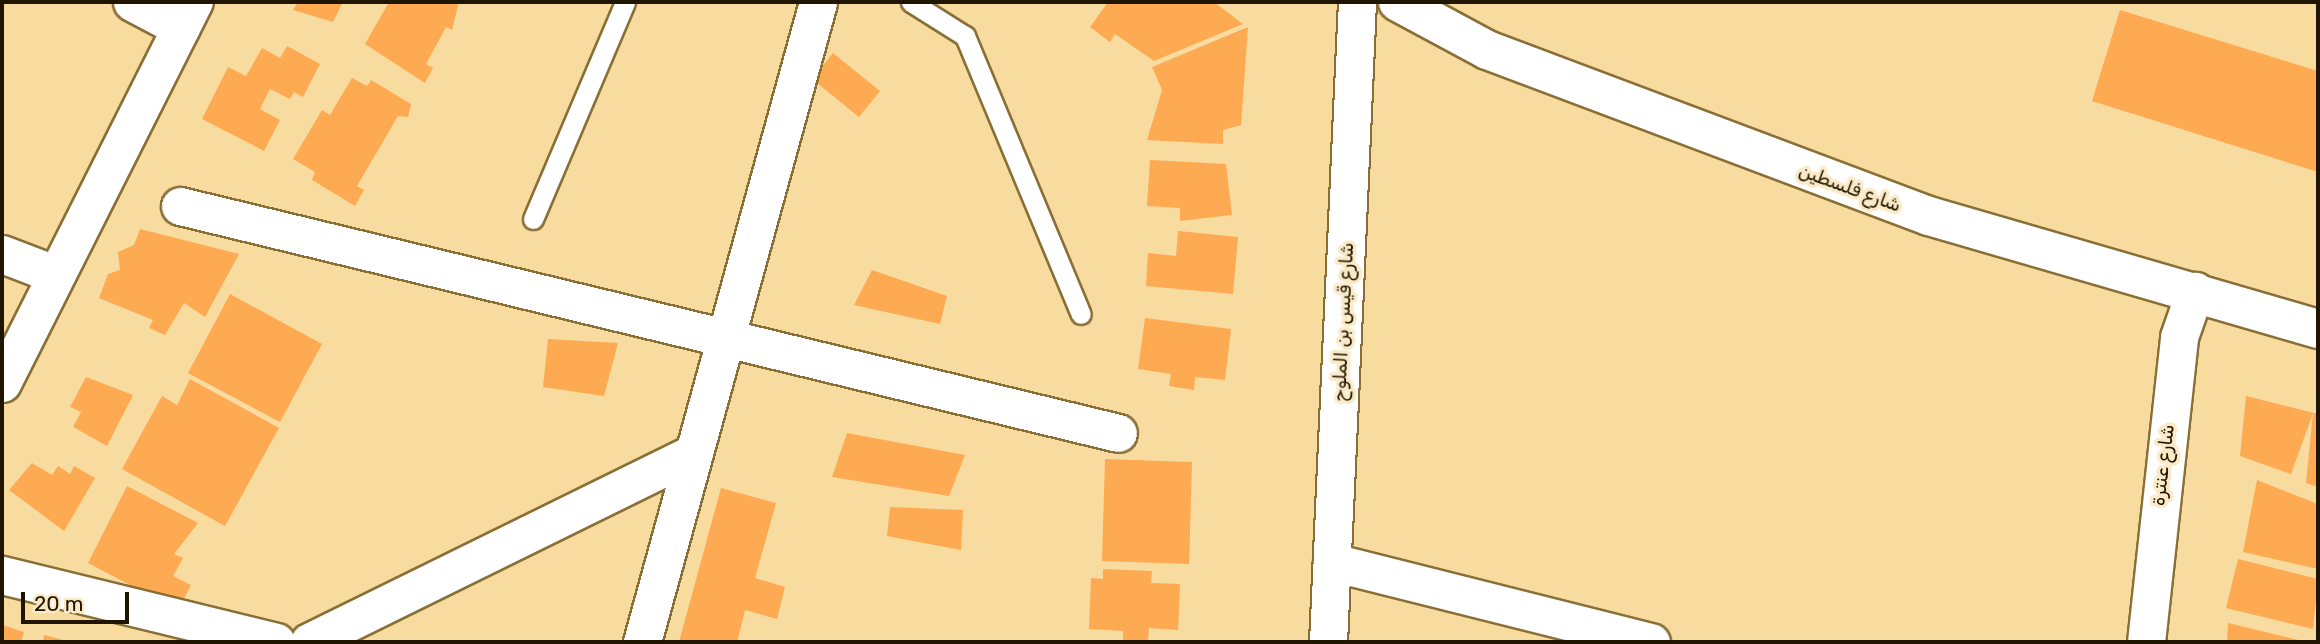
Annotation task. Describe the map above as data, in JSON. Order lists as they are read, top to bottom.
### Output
{
  "streets": {
    "street": ["شارع فلسطين", "شارع قيس بن الملوح", "شارع عنترة"]
  },
  "crossings": [
    ["شارع فلسطين", "شارع عنترة"]
  ],
  "scale_bar": "20 m"
}
